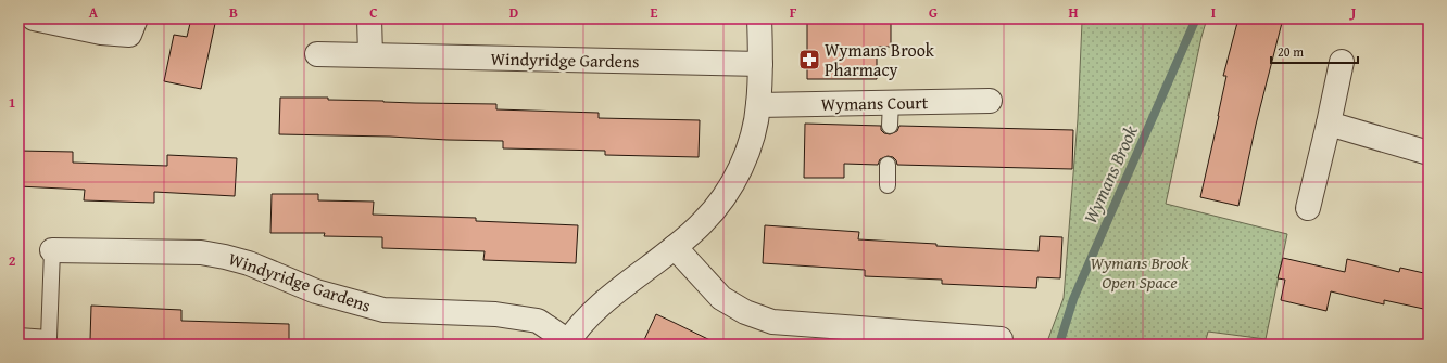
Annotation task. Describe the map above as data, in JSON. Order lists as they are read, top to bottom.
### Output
{
  "streets": {
    "street": ["Windyridge Gardens", "Wymans Court"]
  },
  "crossings": [
    ["Windyridge Gardens", "Wymans Court"]
  ],
  "water": ["Wymans Brook"],
  "parks": ["Wymans Brook Open Space"],
  "places": {
    "pharmacy": ["Wymans Brook Pharmacy"]
  },
  "scale_bar": "20 m",
  "grid": {
    "columns": [
      "A",
      "B",
      "C",
      "D",
      "E",
      "F",
      "G",
      "H",
      "I",
      "J"
    ],
    "rows": ["1", "2"]
  }
}
